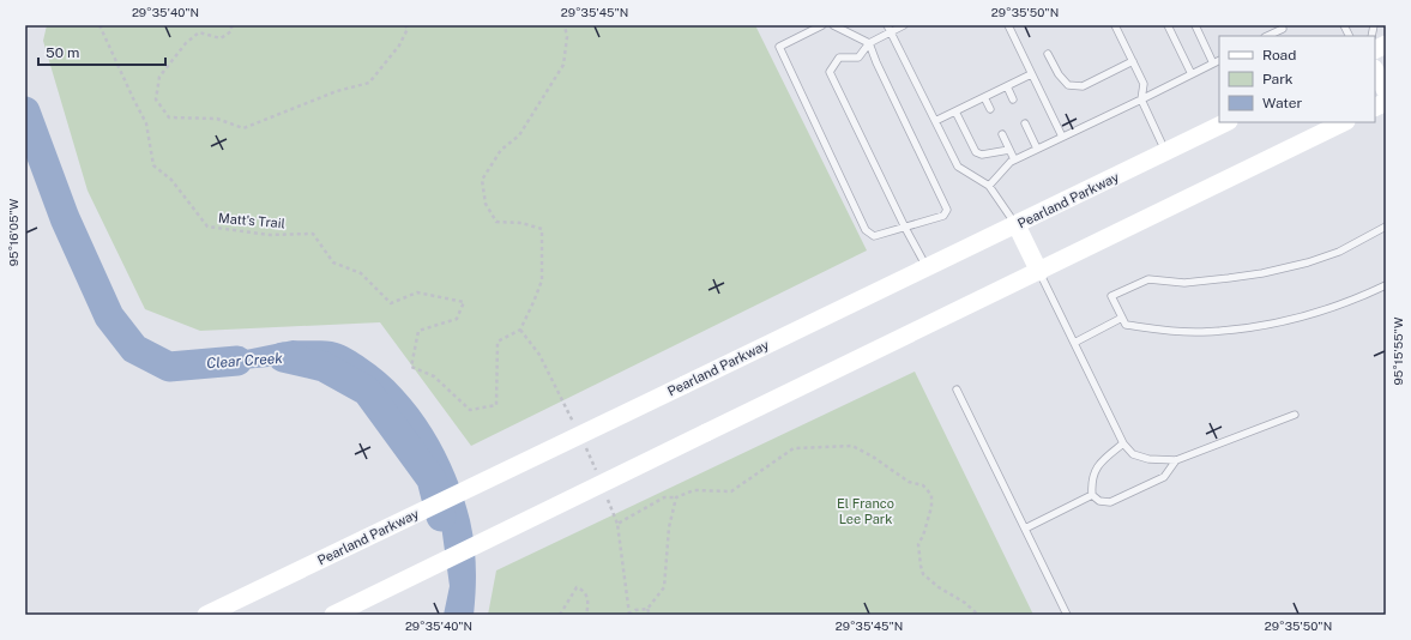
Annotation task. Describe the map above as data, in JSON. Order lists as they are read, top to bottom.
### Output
{
  "streets": {
    "main road": ["Pearland Parkway"],
    "path": ["Matt's Trail"]
  },
  "water": ["Clear Creek"],
  "parks": ["El Franco Lee Park"],
  "legend": ["Road", "Park", "Water"],
  "scale_bar": "50 m",
  "coordinates": [
    "29°35'40\"N",
    "29°35'45\"N",
    "29°35'50\"N",
    "95°16'05\"W",
    "95°15'55\"W"
  ]
}
